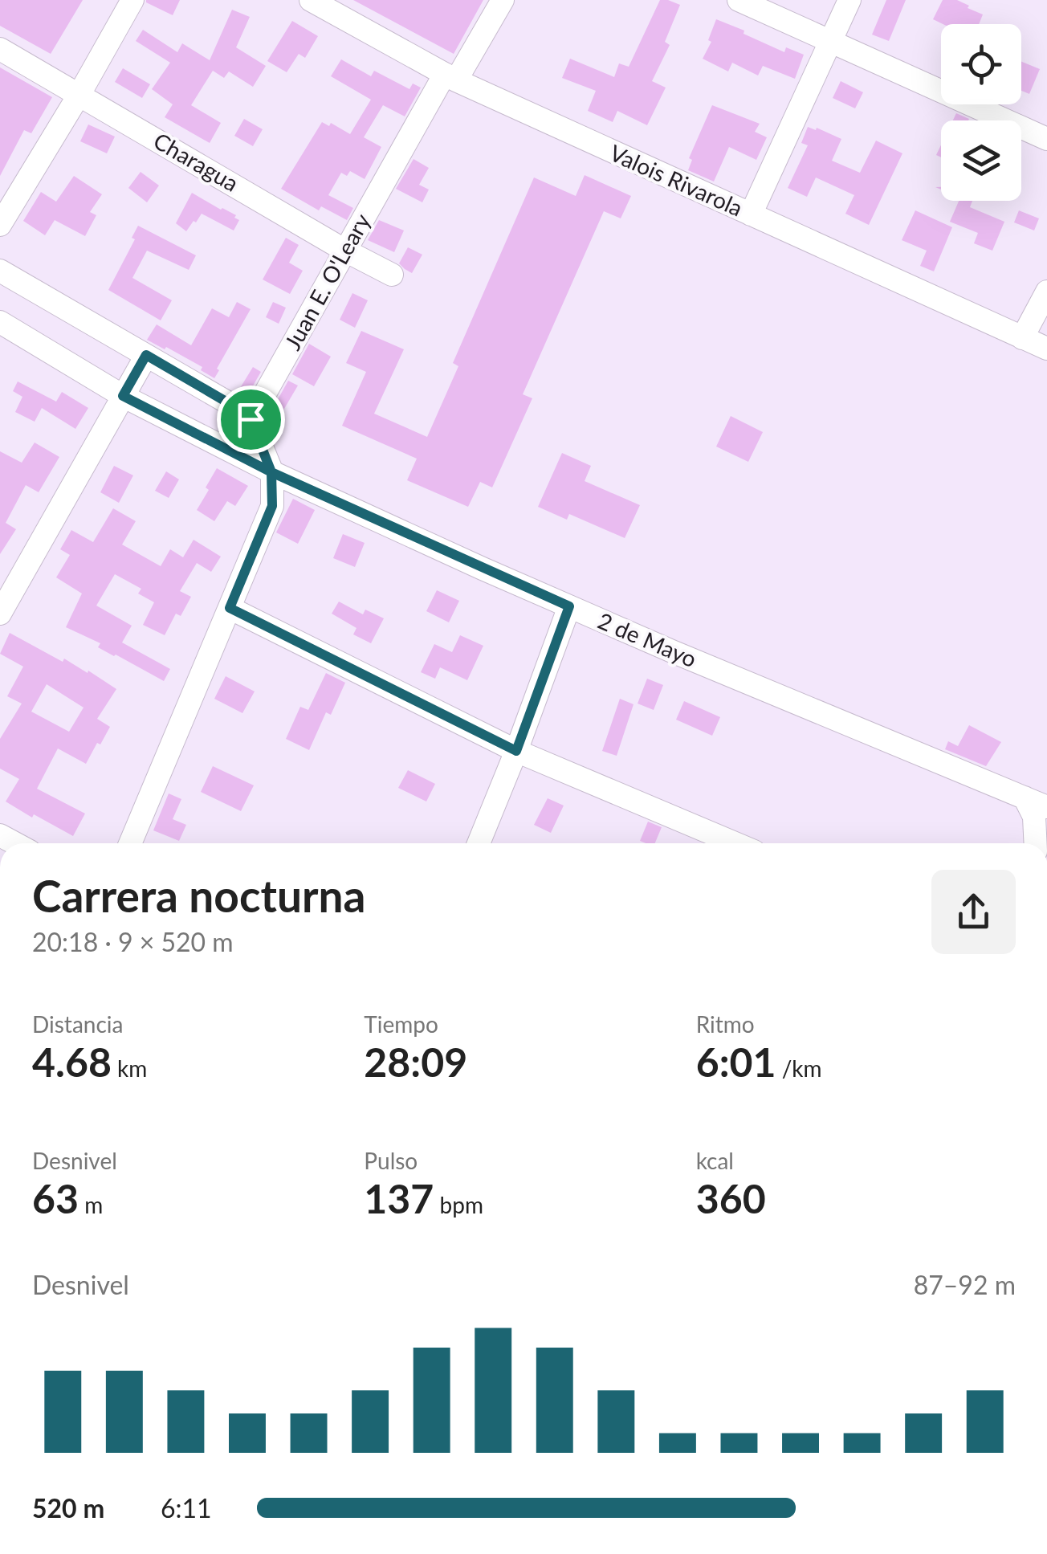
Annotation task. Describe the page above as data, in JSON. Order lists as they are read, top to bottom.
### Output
{
  "streets": {
    "street": [
      "Charagua",
      "Valois Rivarola",
      "Juan E. O'Leary",
      "2 de Mayo"
    ]
  },
  "crossings": [
    ["Charagua", "Juan E. O'Leary"],
    ["Valois Rivarola", "Juan E. O'Leary"]
  ],
  "page": {
    "heading": ["Carrera nocturna", "20:18 · 9 × 520 m"],
    "stats": [
      ["Distancia", "4.68 km"],
      ["Tiempo", "28:09"],
      ["Ritmo", "6:01 /km"],
      ["Desnivel", "63 m"],
      ["Pulso", "137 bpm"],
      ["kcal", "360"]
    ],
    "chart": ["Desnivel", "87–92 m"],
    "list": [
      {
        "name": "520 m",
        "note": "6:11"
      }
    ]
  }
}
